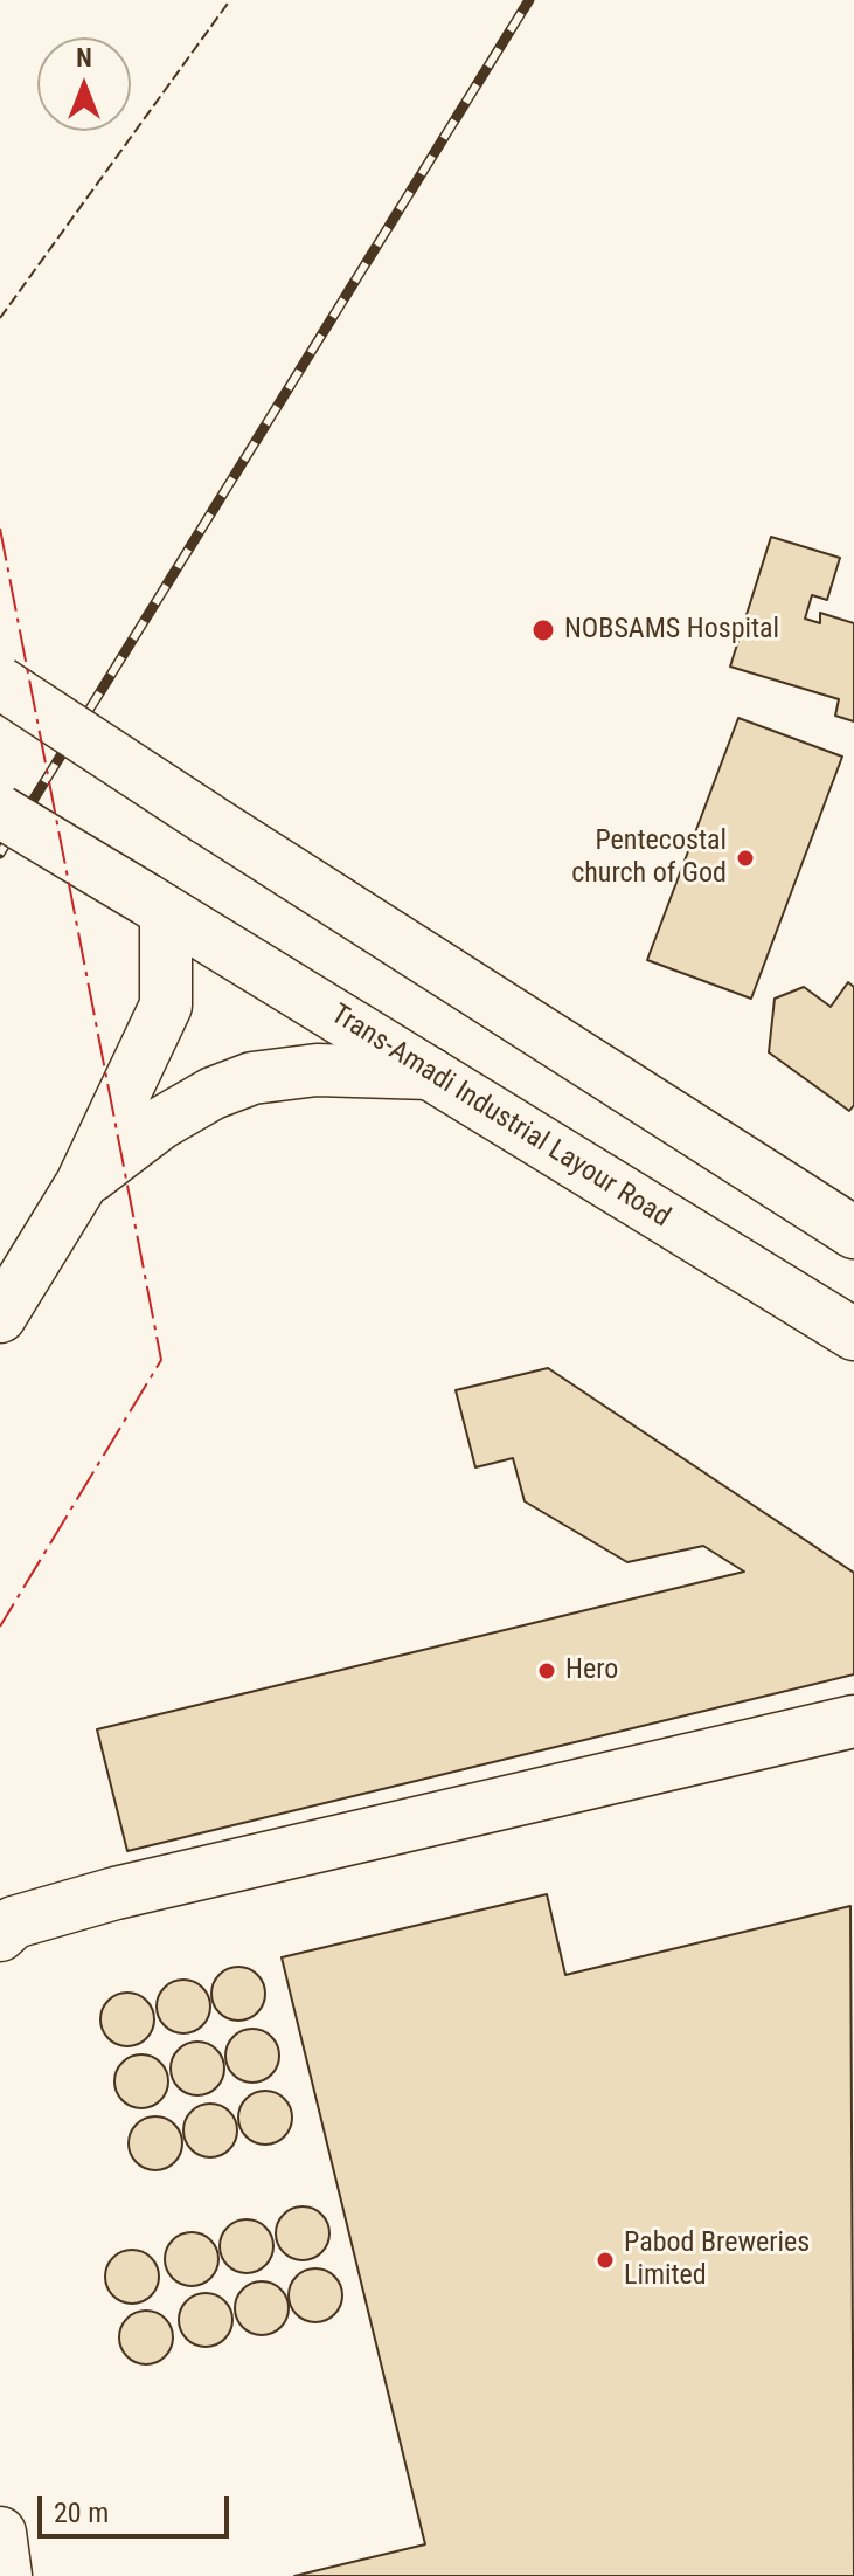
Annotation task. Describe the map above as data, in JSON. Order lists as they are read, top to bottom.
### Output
{
  "streets": {
    "main road": ["Trans-Amadi Industrial Layour Road"]
  },
  "places": [
    "NOBSAMS Hospital",
    "Pentecostal church of God",
    "Hero",
    "Pabod Breweries Limited"
  ],
  "scale_bar": "20 m",
  "north": "top"
}
